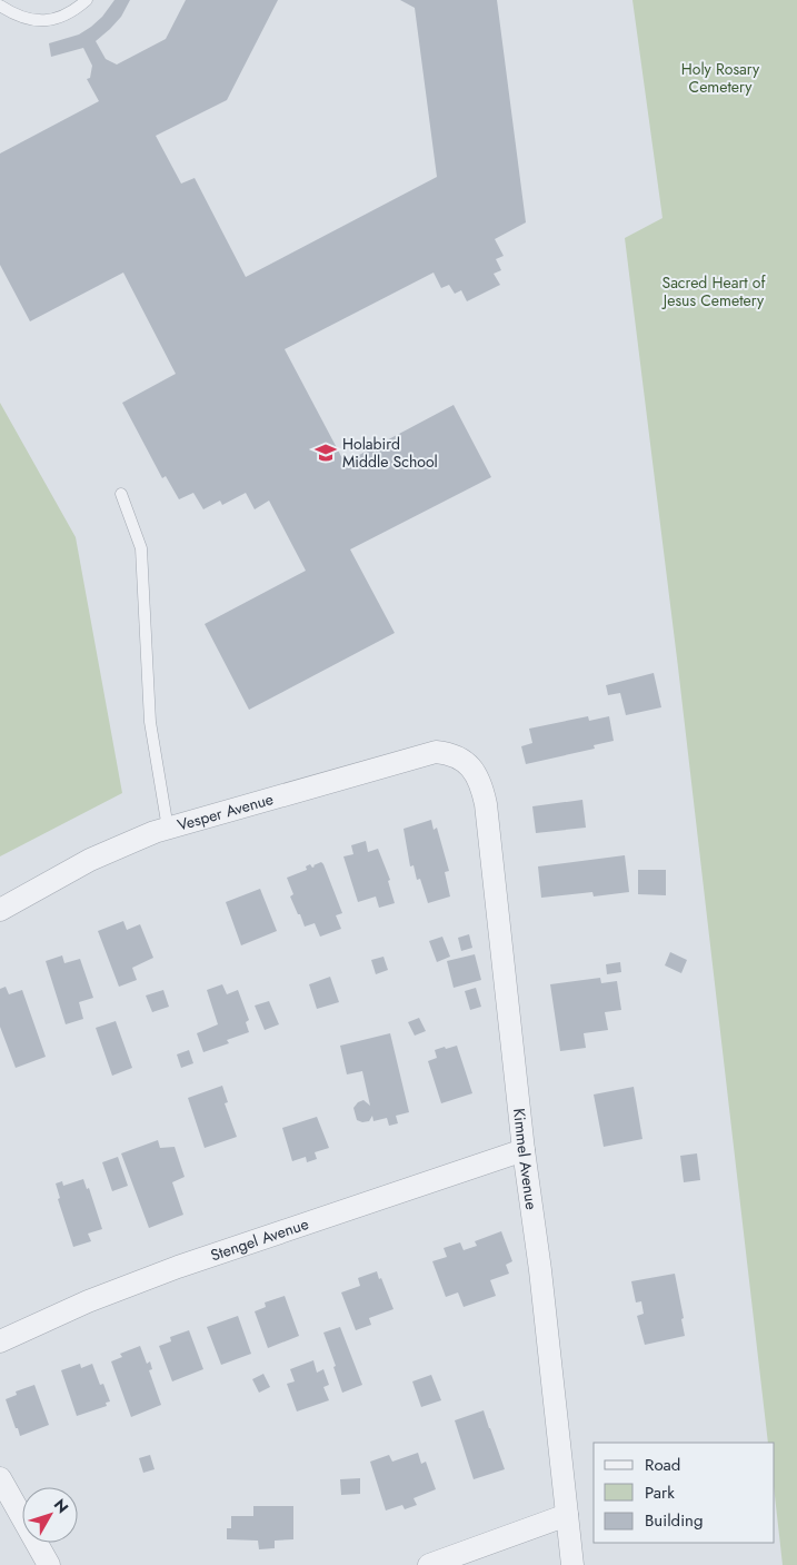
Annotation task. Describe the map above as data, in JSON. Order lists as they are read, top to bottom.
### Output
{
  "streets": {
    "street": ["Vesper Avenue", "Kimmel Avenue", "Stengel Avenue"]
  },
  "crossings": [
    ["Vesper Avenue", "Kimmel Avenue"],
    ["Kimmel Avenue", "Stengel Avenue"]
  ],
  "parks": ["Holy Rosary Cemetery", "Sacred Heart of Jesus Cemetery"],
  "places": {
    "school or university": ["Holabird Middle School"]
  },
  "legend": ["Road", "Park", "Building"],
  "north": "top right"
}
